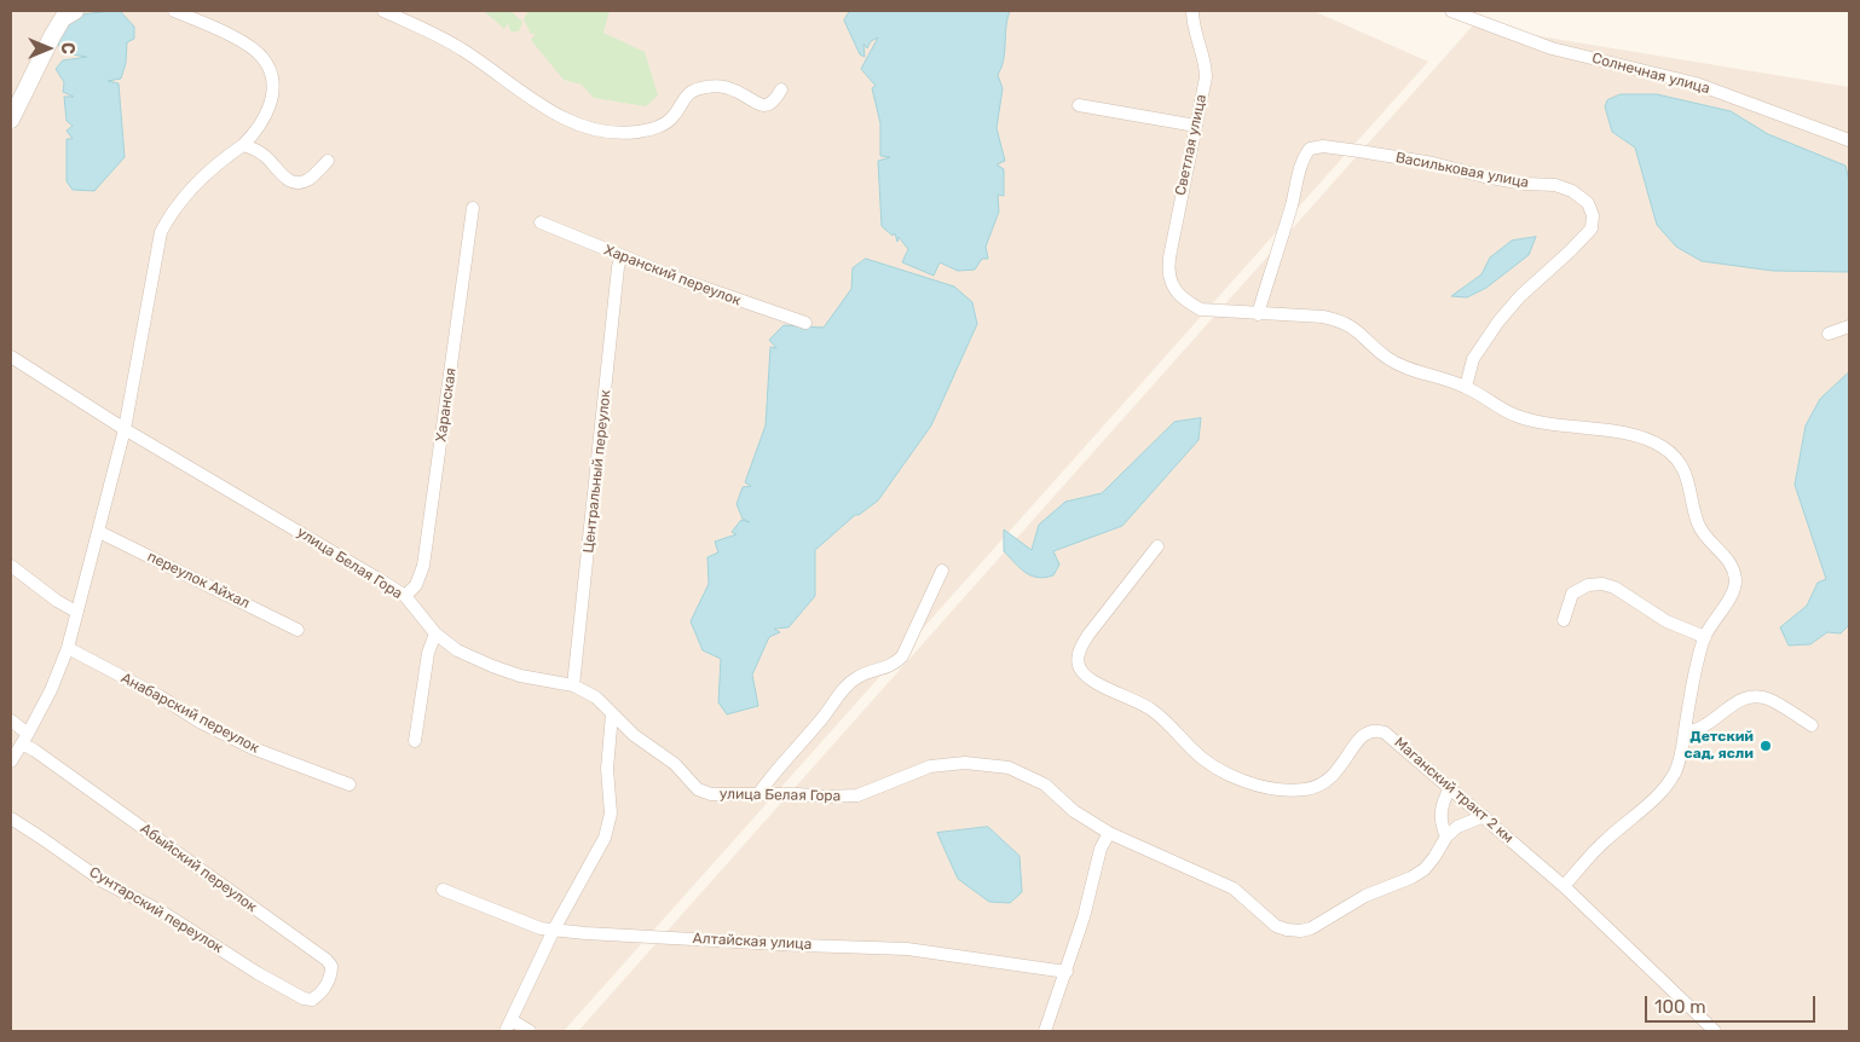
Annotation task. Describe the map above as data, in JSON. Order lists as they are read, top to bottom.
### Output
{
  "streets": {
    "street": [
      "Солнечная улица",
      "Светлая улица",
      "Васильковая улица",
      "Харанский переулок",
      "Харанская",
      "Центральный переулок",
      "улица Белая Гора",
      "переулок Айхал",
      "Анабарский переулок",
      "Маганский тракт 2 км",
      "Абыйский переулок",
      "Сунтарский переулок",
      "Алтайская улица"
    ]
  },
  "crossings": [
    ["Светлая улица", "Васильковая улица"],
    ["Харанский переулок", "Центральный переулок"],
    ["Харанская", "улица Белая Гора"],
    ["Центральный переулок", "улица Белая Гора"],
    ["улица Белая Гора", "Маганский тракт 2 км"],
    ["Абыйский переулок", "Сунтарский переулок"]
  ],
  "places": ["Детский сад, ясли"],
  "scale_bar": "100 m",
  "north": "right"
}
